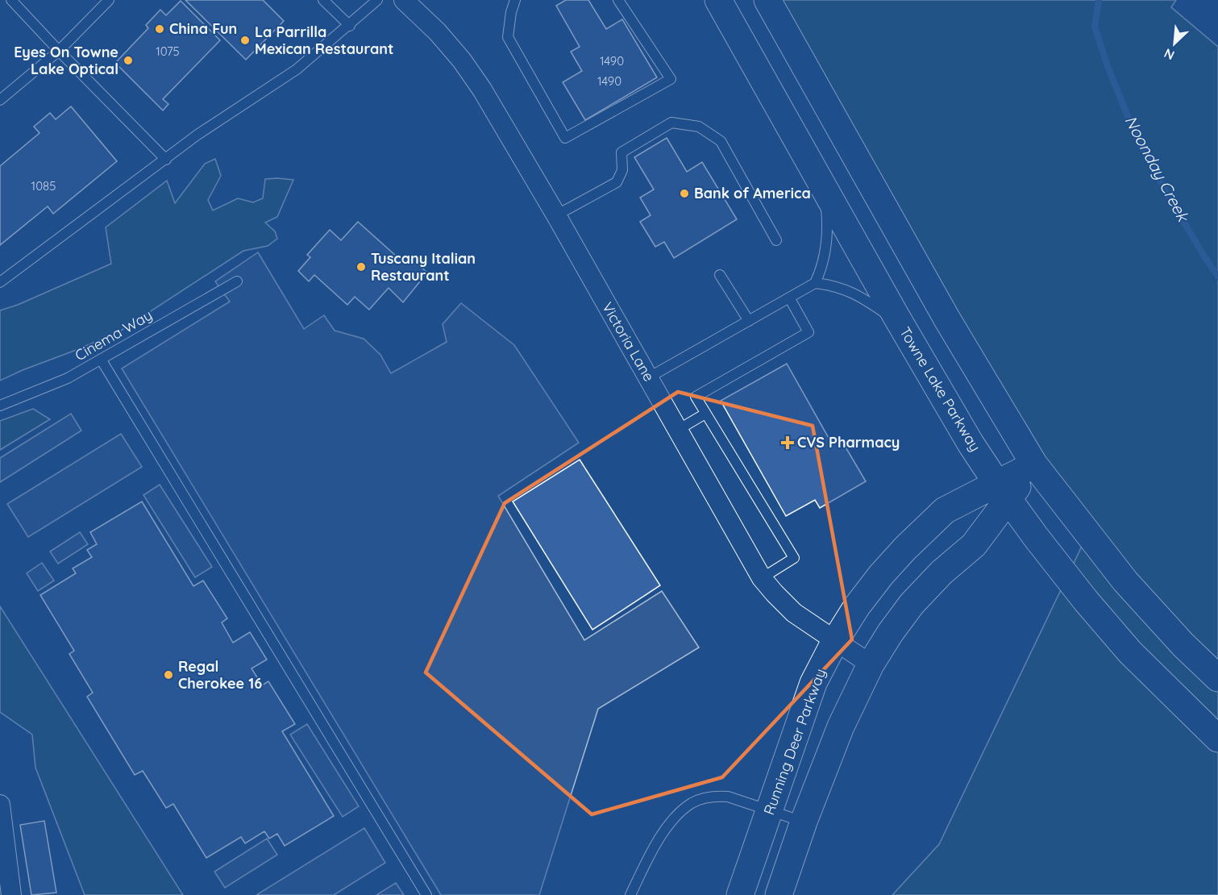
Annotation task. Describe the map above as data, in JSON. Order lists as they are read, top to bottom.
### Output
{
  "streets": {
    "main road": ["Towne Lake Parkway", "Running Deer Parkway"],
    "street": ["Victoria Lane"],
    "lane": ["Cinema Way"]
  },
  "crossings": [
    ["Victoria Lane", "Running Deer Parkway"],
    ["Towne Lake Parkway", "Running Deer Parkway"]
  ],
  "water": ["Noonday Creek"],
  "places": {
    "other": [
      "China Fun",
      "La Parrilla Mexican Restaurant",
      "Eyes On Towne Lake Optical",
      "Bank of America",
      "Tuscany Italian Restaurant",
      "Regal Cherokee 16"
    ],
    "health": ["CVS Pharmacy"]
  },
  "house_numbers": [
    "1075",
    "1490",
    "1490",
    "1085"
  ],
  "north": "bottom left"
}
